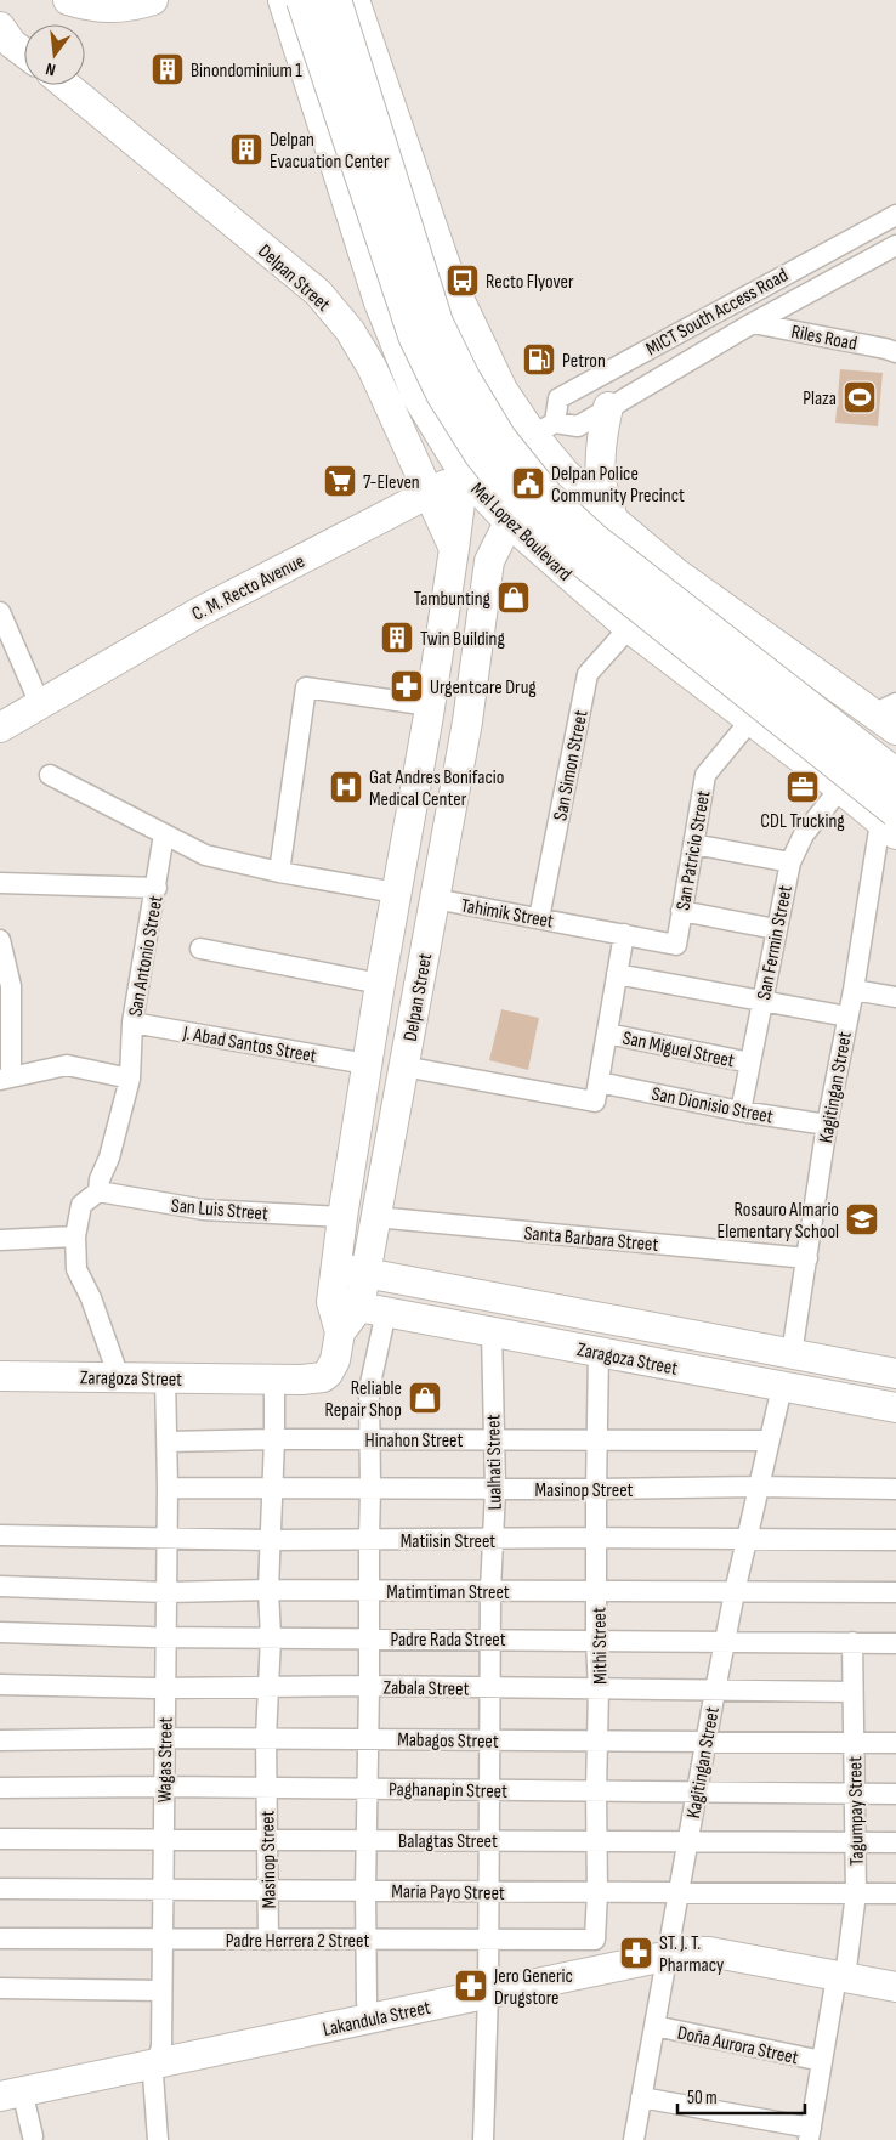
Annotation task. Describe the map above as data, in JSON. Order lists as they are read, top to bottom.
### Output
{
  "streets": {
    "highway": ["Mel Lopez Boulevard"],
    "street": [
      "Delpan Street",
      "MICT South Access Road",
      "Riles Road",
      "C. M. Recto Avenue",
      "San Simon Street",
      "San Patricio Street",
      "Tahimik Street",
      "San Fermin Street",
      "San Antonio Street",
      "J. Abad Santos Street",
      "San Miguel Street",
      "Kagitingan Street",
      "San Dionisio Street",
      "San Luis Street",
      "Santa Barbara Street",
      "Zaragoza Street",
      "Hinahon Street",
      "Lualhati Street",
      "Masinop Street",
      "Matiisin Street",
      "Matimtiman Street",
      "Padre Rada Street",
      "Mithi Street",
      "Zabala Street",
      "Mabagos Street",
      "Wagas Street",
      "Paghanapin Street",
      "Tagumpay Street",
      "Balagtas Street",
      "Maria Payo Street",
      "Padre Herrera 2 Street",
      "Lakandula Street",
      "Doña Aurora Street"
    ]
  },
  "crossings": [
    ["Delpan Street", "Mel Lopez Boulevard"],
    ["Delpan Street", "C. M. Recto Avenue"],
    ["Delpan Street", "Tahimik Street"],
    ["Delpan Street", "J. Abad Santos Street"],
    ["Delpan Street", "San Luis Street"],
    ["Delpan Street", "Santa Barbara Street"],
    ["Delpan Street", "Zaragoza Street"],
    ["MICT South Access Road", "Riles Road"],
    ["MICT South Access Road", "C. M. Recto Avenue"],
    ["Mel Lopez Boulevard", "C. M. Recto Avenue"],
    ["Mel Lopez Boulevard", "San Simon Street"],
    ["Mel Lopez Boulevard", "San Patricio Street"],
    ["Mel Lopez Boulevard", "San Fermin Street"],
    ["Mel Lopez Boulevard", "Kagitingan Street"],
    ["San Simon Street", "Tahimik Street"],
    ["San Patricio Street", "Tahimik Street"],
    ["Tahimik Street", "San Antonio Street"],
    ["San Fermin Street", "San Miguel Street"],
    ["San Fermin Street", "San Dionisio Street"],
    ["San Antonio Street", "J. Abad Santos Street"],
    ["San Antonio Street", "San Luis Street"],
    ["Kagitingan Street", "San Dionisio Street"],
    ["Kagitingan Street", "Santa Barbara Street"],
    ["Kagitingan Street", "Zaragoza Street"],
    ["Kagitingan Street", "Hinahon Street"],
    ["Kagitingan Street", "Masinop Street"],
    ["Kagitingan Street", "Matiisin Street"],
    ["Kagitingan Street", "Matimtiman Street"],
    ["Kagitingan Street", "Padre Rada Street"],
    ["Kagitingan Street", "Zabala Street"],
    ["Kagitingan Street", "Mabagos Street"],
    ["Kagitingan Street", "Paghanapin Street"],
    ["Kagitingan Street", "Balagtas Street"],
    ["Kagitingan Street", "Maria Payo Street"],
    ["Kagitingan Street", "Lakandula Street"],
    ["Kagitingan Street", "Doña Aurora Street"],
    ["Zaragoza Street", "Lualhati Street"],
    ["Zaragoza Street", "Masinop Street"],
    ["Zaragoza Street", "Mithi Street"],
    ["Zaragoza Street", "Wagas Street"],
    ["Hinahon Street", "Lualhati Street"],
    ["Hinahon Street", "Masinop Street"],
    ["Hinahon Street", "Mithi Street"],
    ["Hinahon Street", "Wagas Street"],
    ["Lualhati Street", "Masinop Street"],
    ["Lualhati Street", "Matiisin Street"],
    ["Lualhati Street", "Matimtiman Street"],
    ["Lualhati Street", "Padre Rada Street"],
    ["Lualhati Street", "Zabala Street"],
    ["Lualhati Street", "Mabagos Street"],
    ["Lualhati Street", "Paghanapin Street"],
    ["Lualhati Street", "Balagtas Street"],
    ["Lualhati Street", "Maria Payo Street"],
    ["Lualhati Street", "Padre Herrera 2 Street"],
    ["Lualhati Street", "Lakandula Street"],
    ["Masinop Street", "Matiisin Street"],
    ["Masinop Street", "Matimtiman Street"],
    ["Masinop Street", "Padre Rada Street"],
    ["Masinop Street", "Mithi Street"],
    ["Masinop Street", "Zabala Street"],
    ["Masinop Street", "Mabagos Street"],
    ["Masinop Street", "Wagas Street"],
    ["Masinop Street", "Paghanapin Street"],
    ["Masinop Street", "Balagtas Street"],
    ["Masinop Street", "Maria Payo Street"],
    ["Masinop Street", "Padre Herrera 2 Street"],
    ["Matiisin Street", "Mithi Street"],
    ["Matiisin Street", "Wagas Street"],
    ["Matimtiman Street", "Mithi Street"],
    ["Matimtiman Street", "Wagas Street"],
    ["Padre Rada Street", "Mithi Street"],
    ["Padre Rada Street", "Wagas Street"],
    ["Padre Rada Street", "Tagumpay Street"],
    ["Mithi Street", "Zabala Street"],
    ["Mithi Street", "Mabagos Street"],
    ["Mithi Street", "Paghanapin Street"],
    ["Mithi Street", "Balagtas Street"],
    ["Mithi Street", "Maria Payo Street"],
    ["Mithi Street", "Padre Herrera 2 Street"],
    ["Zabala Street", "Wagas Street"],
    ["Zabala Street", "Tagumpay Street"],
    ["Mabagos Street", "Wagas Street"],
    ["Mabagos Street", "Tagumpay Street"],
    ["Wagas Street", "Paghanapin Street"],
    ["Wagas Street", "Balagtas Street"],
    ["Wagas Street", "Maria Payo Street"],
    ["Wagas Street", "Padre Herrera 2 Street"],
    ["Wagas Street", "Lakandula Street"],
    ["Paghanapin Street", "Tagumpay Street"],
    ["Tagumpay Street", "Balagtas Street"],
    ["Tagumpay Street", "Maria Payo Street"],
    ["Tagumpay Street", "Lakandula Street"],
    ["Tagumpay Street", "Doña Aurora Street"]
  ],
  "places": {
    "building": ["Binondominium 1", "Delpan Evacuation Center", "Twin Building"],
    "bus stop": ["Recto Flyover"],
    "fuel station": ["Petron"],
    "sports": ["Plaza"],
    "supermarket": ["7-Eleven"],
    "public building": ["Delpan Police Community Precinct"],
    "shop": ["Tambunting", "Reliable Repair Shop"],
    "pharmacy": ["Urgentcare Drug", "ST. J. T. Pharmacy", "Jero Generic Drugstore"],
    "hospital": ["Gat Andres Bonifacio Medical Center"],
    "office": ["CDL Trucking"],
    "school or university": ["Rosauro Almario Elementary School"]
  },
  "scale_bar": "50 m",
  "north": "bottom"
}
